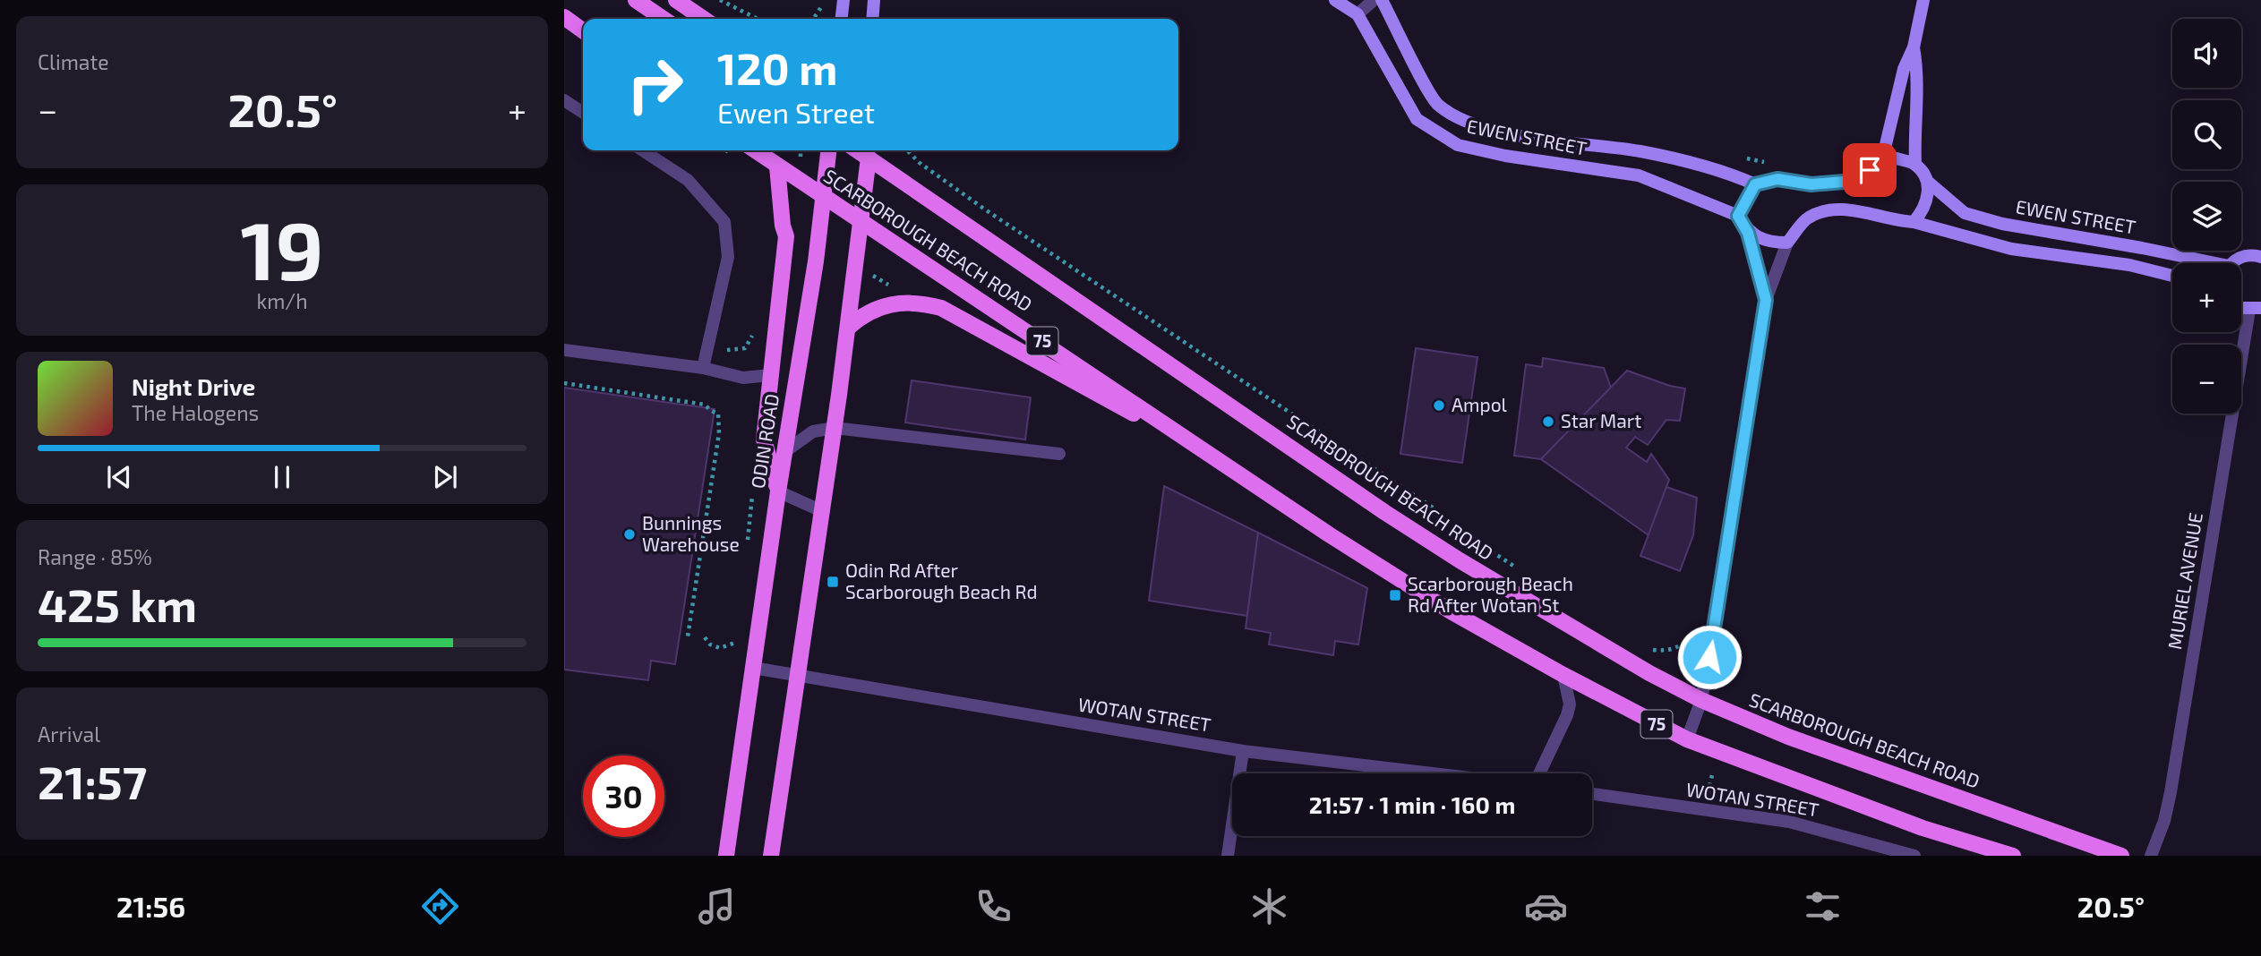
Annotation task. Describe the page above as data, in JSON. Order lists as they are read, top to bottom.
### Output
{
  "streets": {
    "main road": [
      "EWEN STREET",
      "SCARBOROUGH BEACH ROAD",
      "75",
      "ODIN ROAD"
    ],
    "street": ["MURIEL AVENUE", "WOTAN STREET"]
  },
  "crossings": [
    ["SCARBOROUGH BEACH ROAD", "ODIN ROAD"],
    ["SCARBOROUGH BEACH ROAD", "WOTAN STREET"],
    ["ODIN ROAD", "WOTAN STREET"]
  ],
  "places": {
    "other": ["Ampol", "Star Mart", "Bunnings Warehouse"],
    "transit": ["Odin Rd After Scarborough Beach Rd", "Scarborough Beach Rd After Wotan St"]
  },
  "page": {
    "tile": [
      "Climate",
      ["19", "km/h"],
      ["Range · 85%", "425 km"],
      ["Arrival", "21:57"]
    ],
    "map_buttons": ["+", "−"],
    "turn": ["120 m", "Ewen Street"],
    "heat": ["−", "20.5°", "+"],
    "song": ["Night Drive", "The Halogens"],
    "limit": "30",
    "trip": "21:57 · 1 min · 160 m",
    "tabs": ["21:56", "20.5°"]
  }
}
